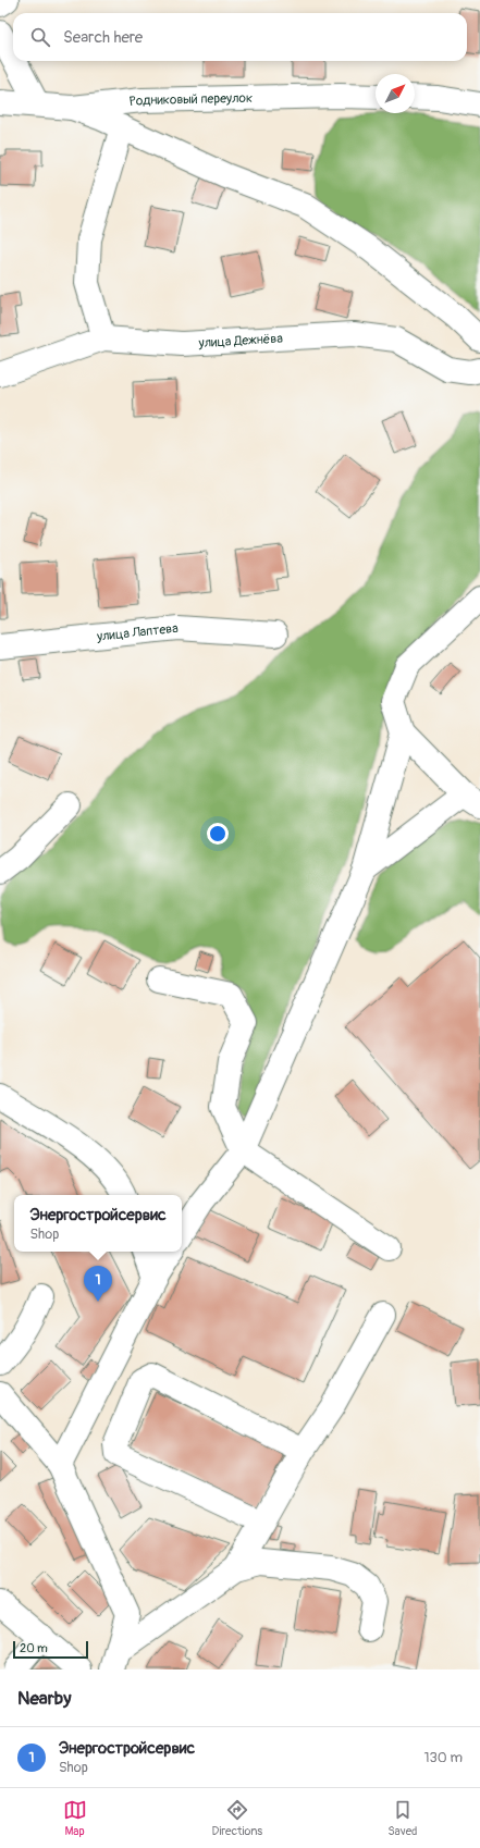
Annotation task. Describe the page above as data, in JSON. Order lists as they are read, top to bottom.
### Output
{
  "streets": {
    "street": ["Родниковый переулок", "улица Дежнёва", "улица Лаптева"]
  },
  "scale_bar": "20 m",
  "north": "top right",
  "page": {
    "search": "Search here",
    "popup": ["Энергостройсервис", "Shop"],
    "pins": "1",
    "scale": "20 m",
    "heading": "Nearby",
    "list": [
      {
        "mark": "1",
        "name": "Энергостройсервис",
        "note": "Shop",
        "value": "130 m"
      }
    ],
    "nav": ["Map", "Directions", "Saved"]
  }
}
